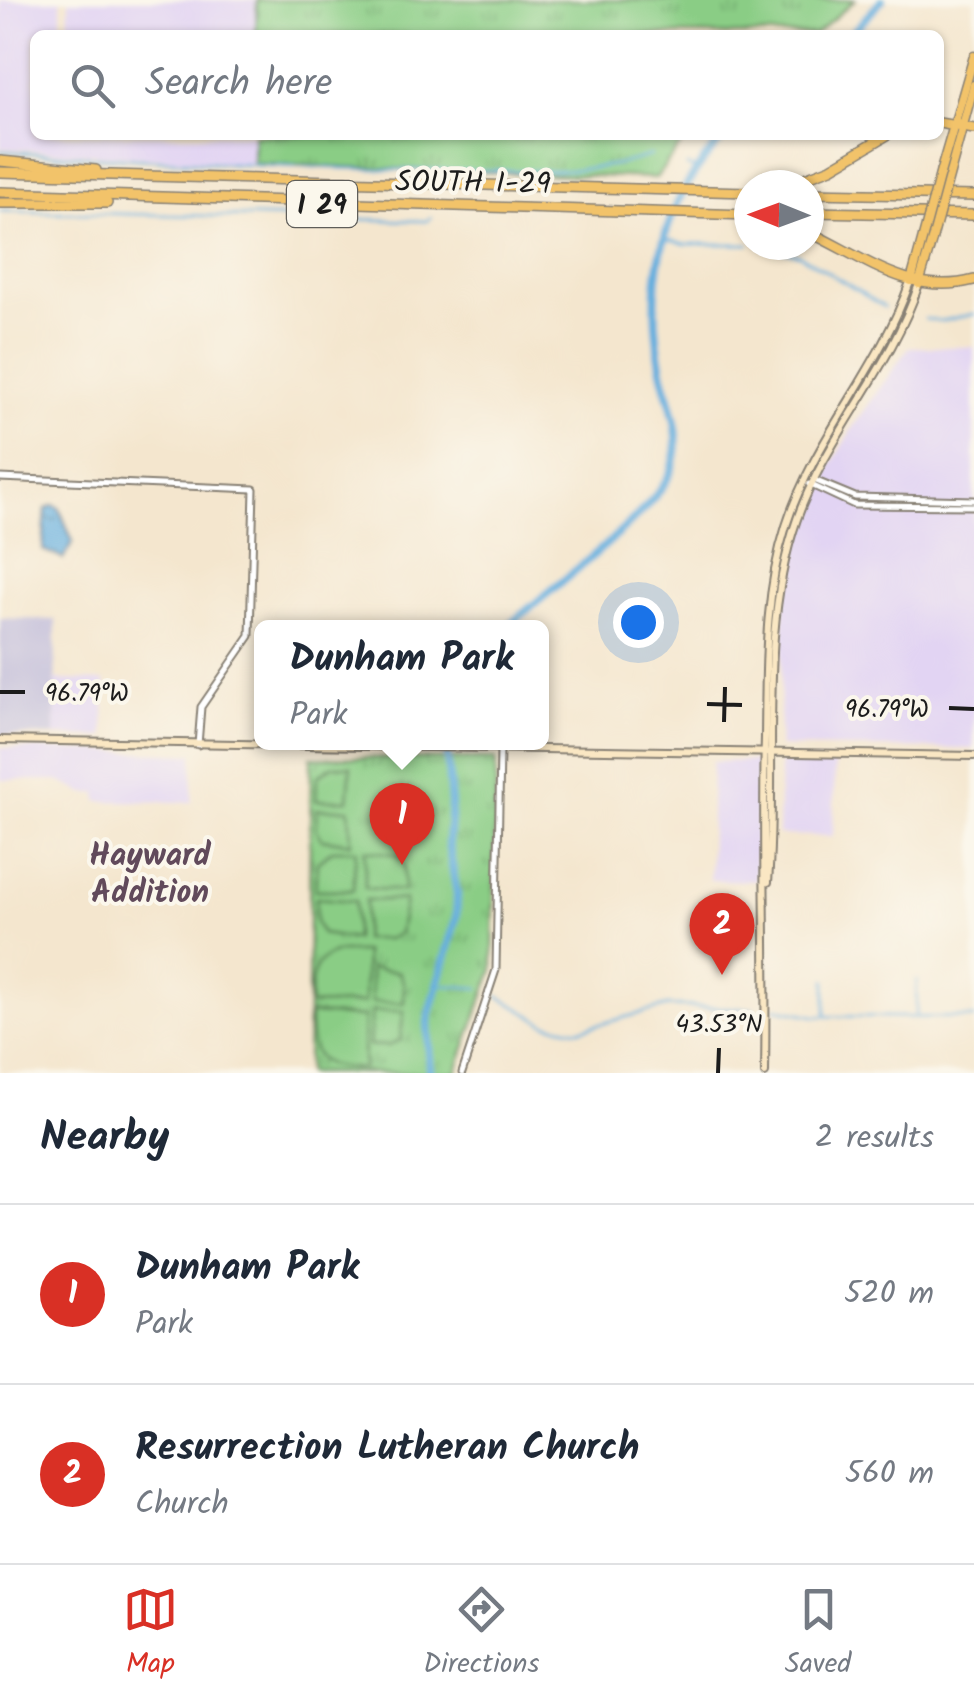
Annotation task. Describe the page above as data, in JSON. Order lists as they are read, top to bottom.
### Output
{
  "streets": {
    "highway": ["SOUTH I-29", "I 29"]
  },
  "districts": ["Hayward Addition"],
  "north": "left",
  "page": {
    "search": "Search here",
    "popup": ["Dunham Park", "Park"],
    "pins": ["1", "2"],
    "heading": ["Nearby", "2 results"],
    "list": [
      {
        "mark": "1",
        "name": "Dunham Park",
        "note": "Park",
        "value": "520 m"
      },
      {
        "mark": "2",
        "name": "Resurrection Lutheran Church",
        "note": "Church",
        "value": "560 m"
      }
    ],
    "nav": ["Map", "Directions", "Saved"]
  },
  "coordinates": ["96.79°W", "43.53°N"]
}
